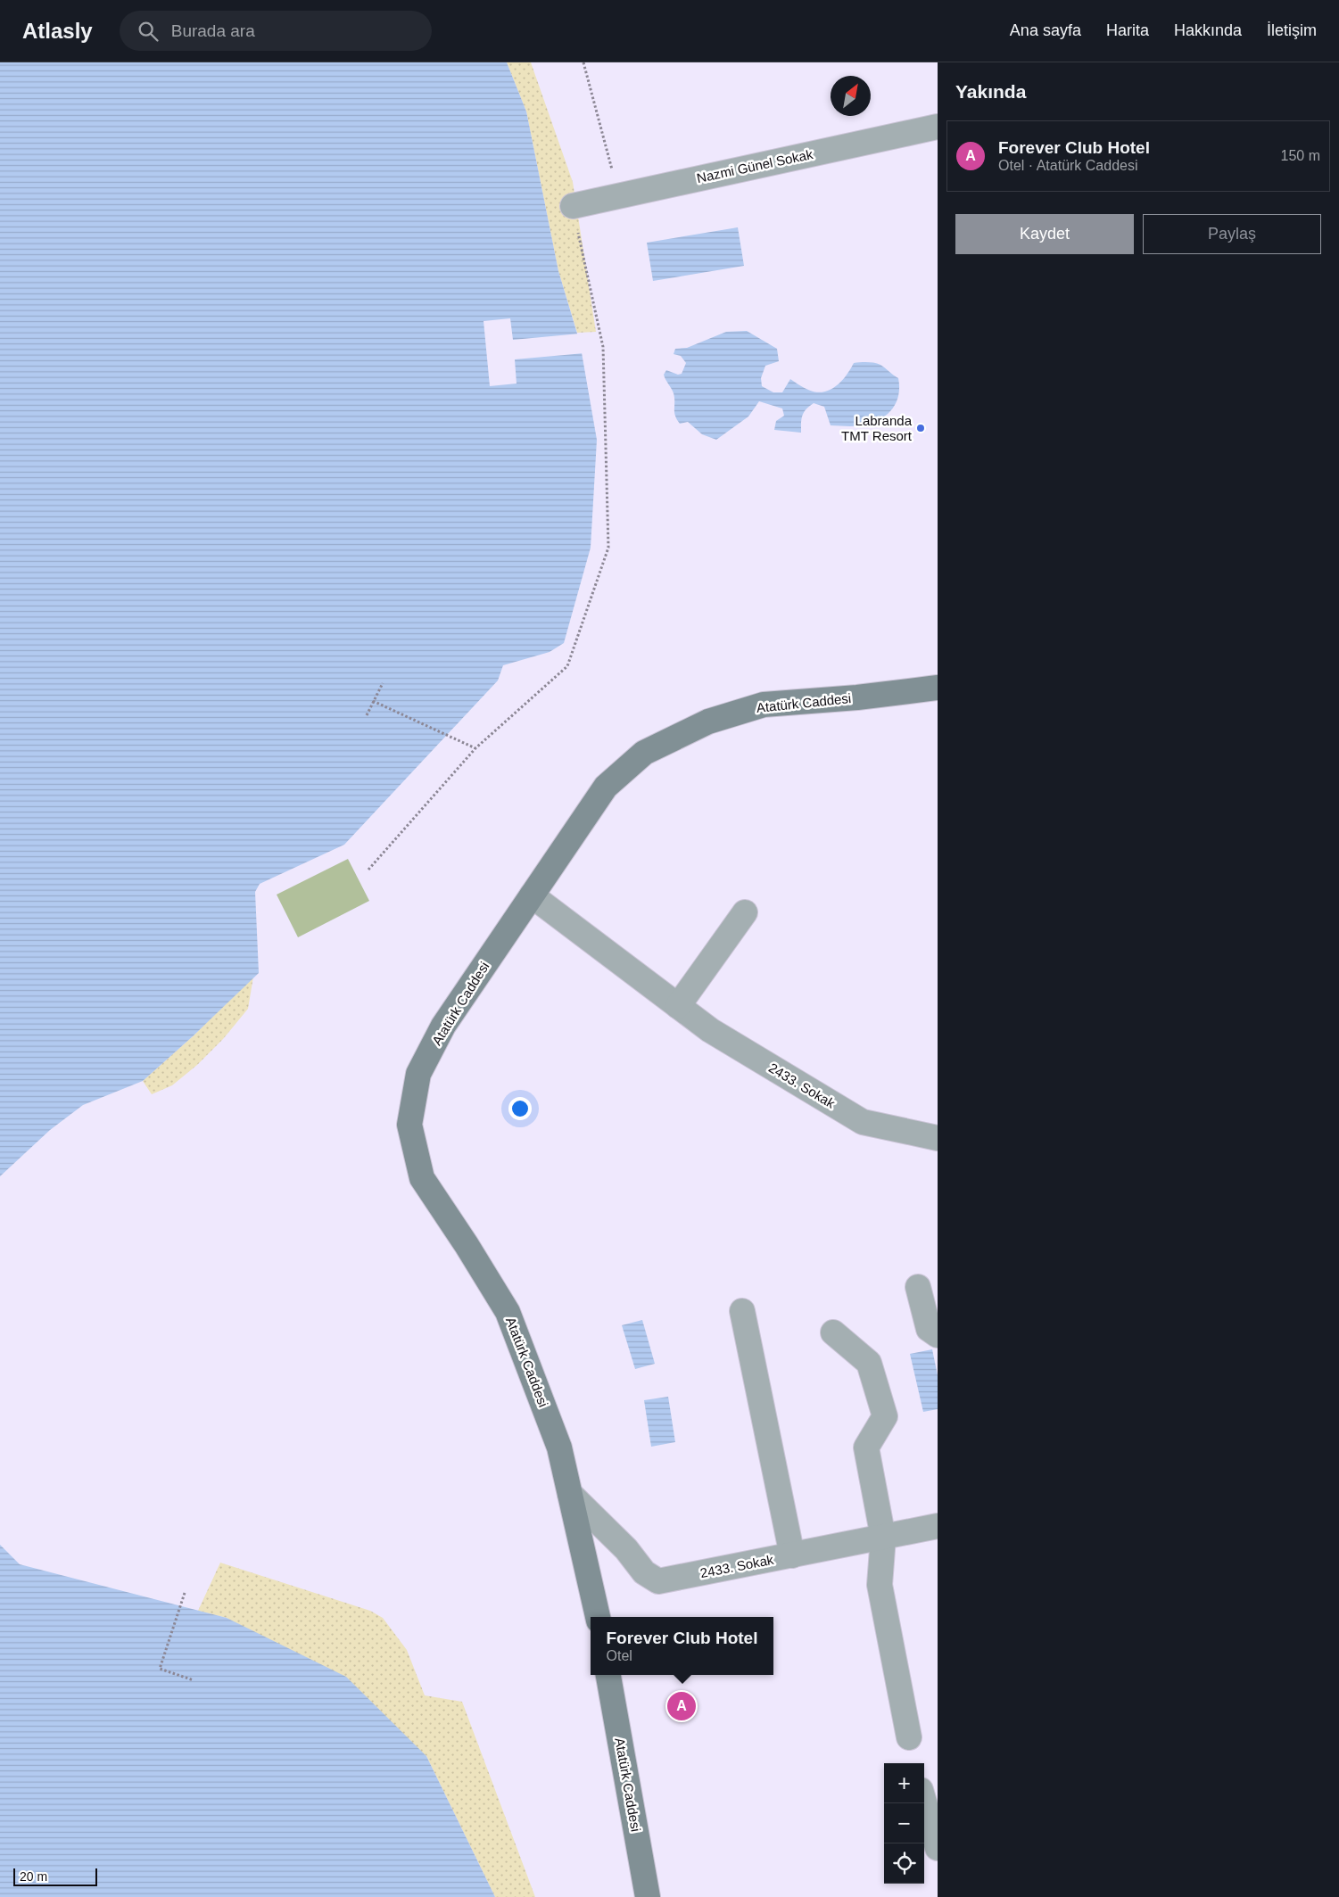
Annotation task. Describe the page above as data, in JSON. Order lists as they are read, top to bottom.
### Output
{
  "streets": {
    "street": ["Nazmi Günel Sokak", "Atatürk Caddesi", "2433. Sokak"]
  },
  "crossings": [
    ["Atatürk Caddesi", "2433. Sokak"]
  ],
  "places": ["Labranda TMT Resort"],
  "scale_bar": "20 m",
  "north": "top right",
  "page": {
    "header": "Atlasly",
    "search": "Burada ara",
    "nav": [
      "Ana sayfa",
      "Harita",
      "Hakkında",
      "İletişim"
    ],
    "heading": "Yakında",
    "list": [
      {
        "mark": "A",
        "name": "Forever Club Hotel",
        "note": "Otel · Atatürk Caddesi",
        "value": "150 m"
      }
    ],
    "buttons": ["Kaydet", "Paylaş"],
    "popup": ["Forever Club Hotel", "Otel"],
    "pins": "A",
    "map_buttons": ["+", "−"],
    "scale": "20 m"
  }
}
